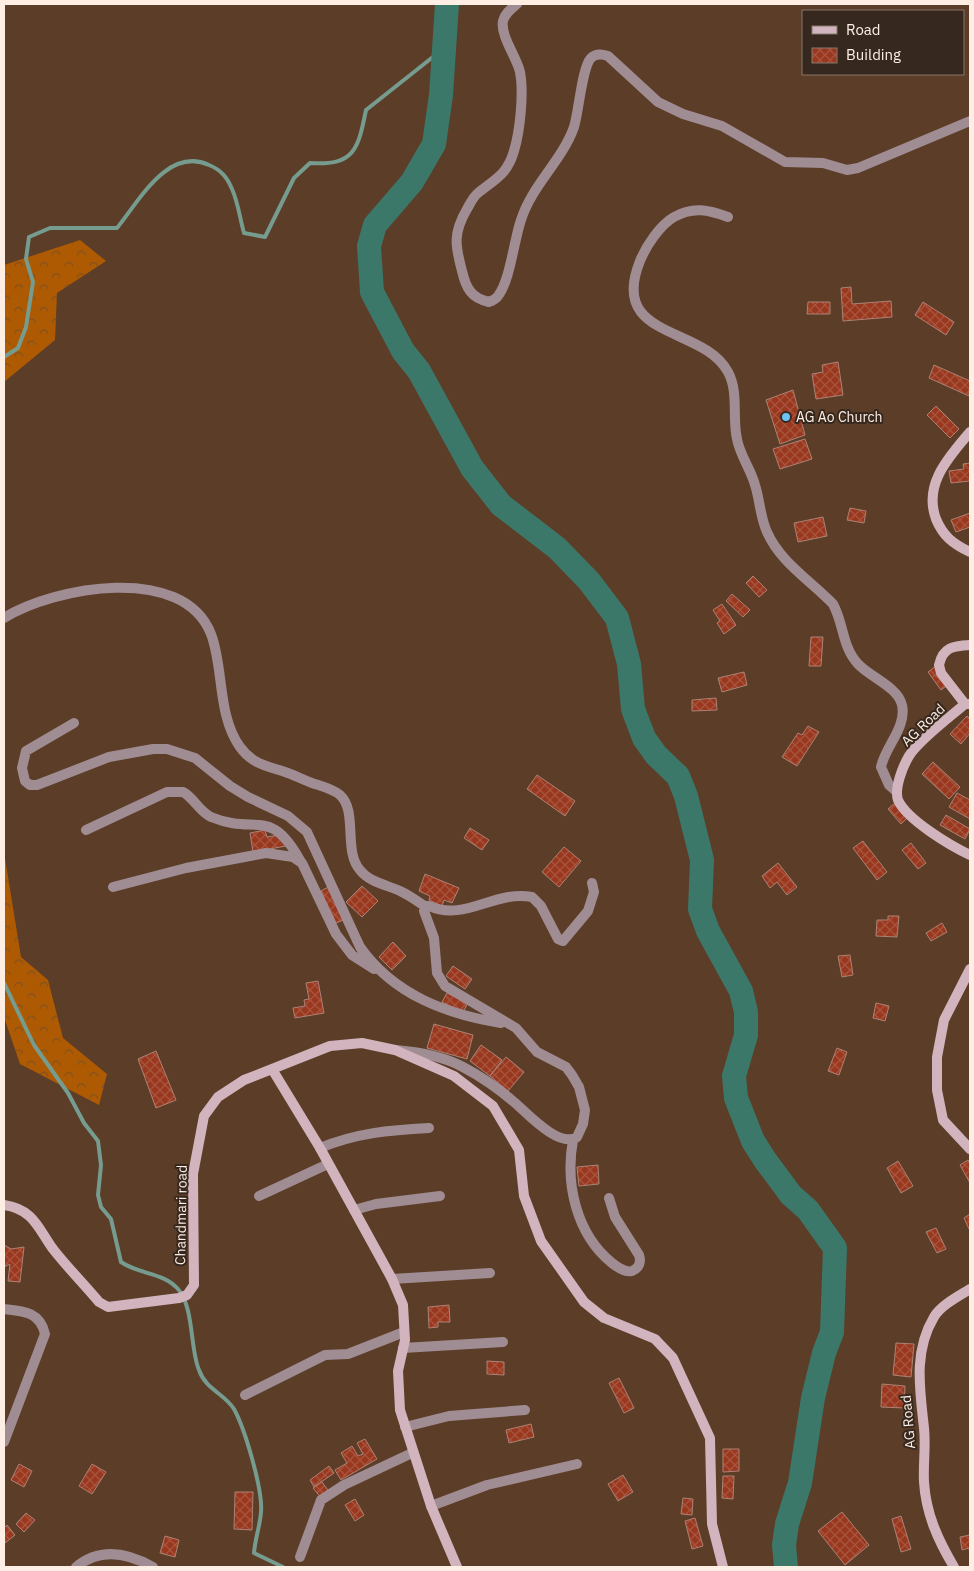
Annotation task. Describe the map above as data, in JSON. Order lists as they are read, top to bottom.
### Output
{
  "streets": {
    "main road": ["AG Road", "Chandmari road"]
  },
  "places": ["AG Ao Church"],
  "legend": ["Road", "Building"]
}
